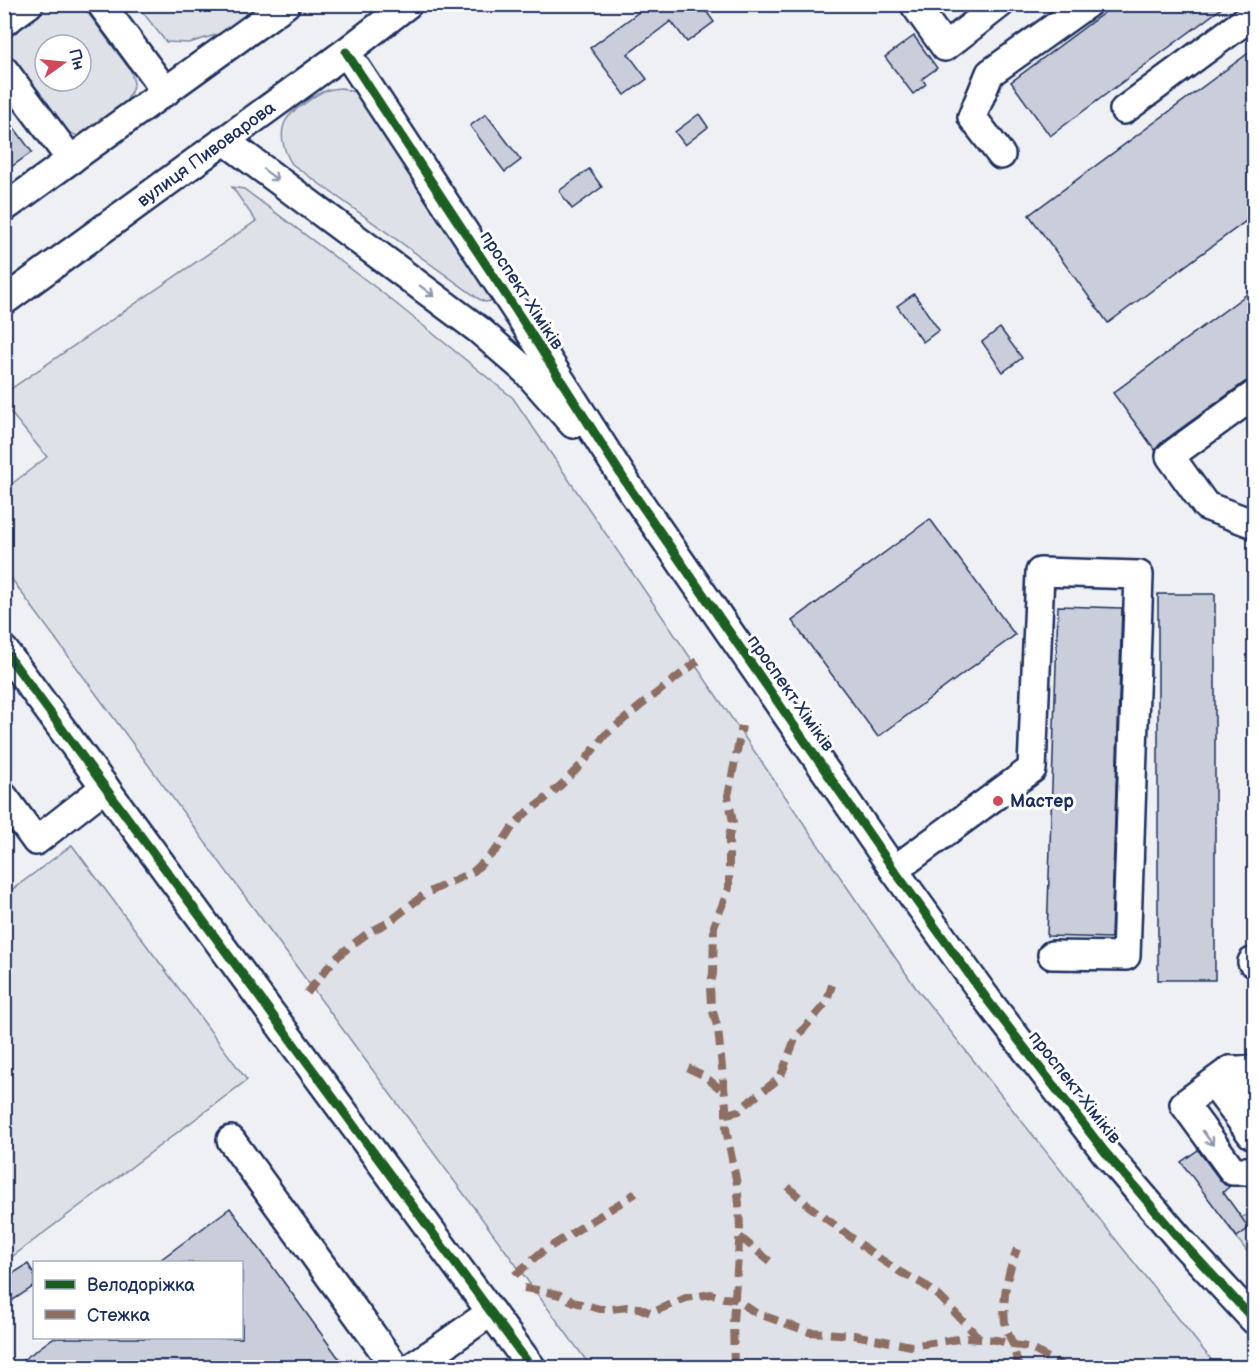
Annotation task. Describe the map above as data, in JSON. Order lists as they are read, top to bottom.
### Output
{
  "streets": {
    "street": ["вулиця Пивоварова", "проспект Хіміків"]
  },
  "crossings": [
    ["вулиця Пивоварова", "проспект Хіміків"]
  ],
  "places": ["Мастер"],
  "legend": ["Велодоріжка", "Стежка"],
  "north": "right"
}
